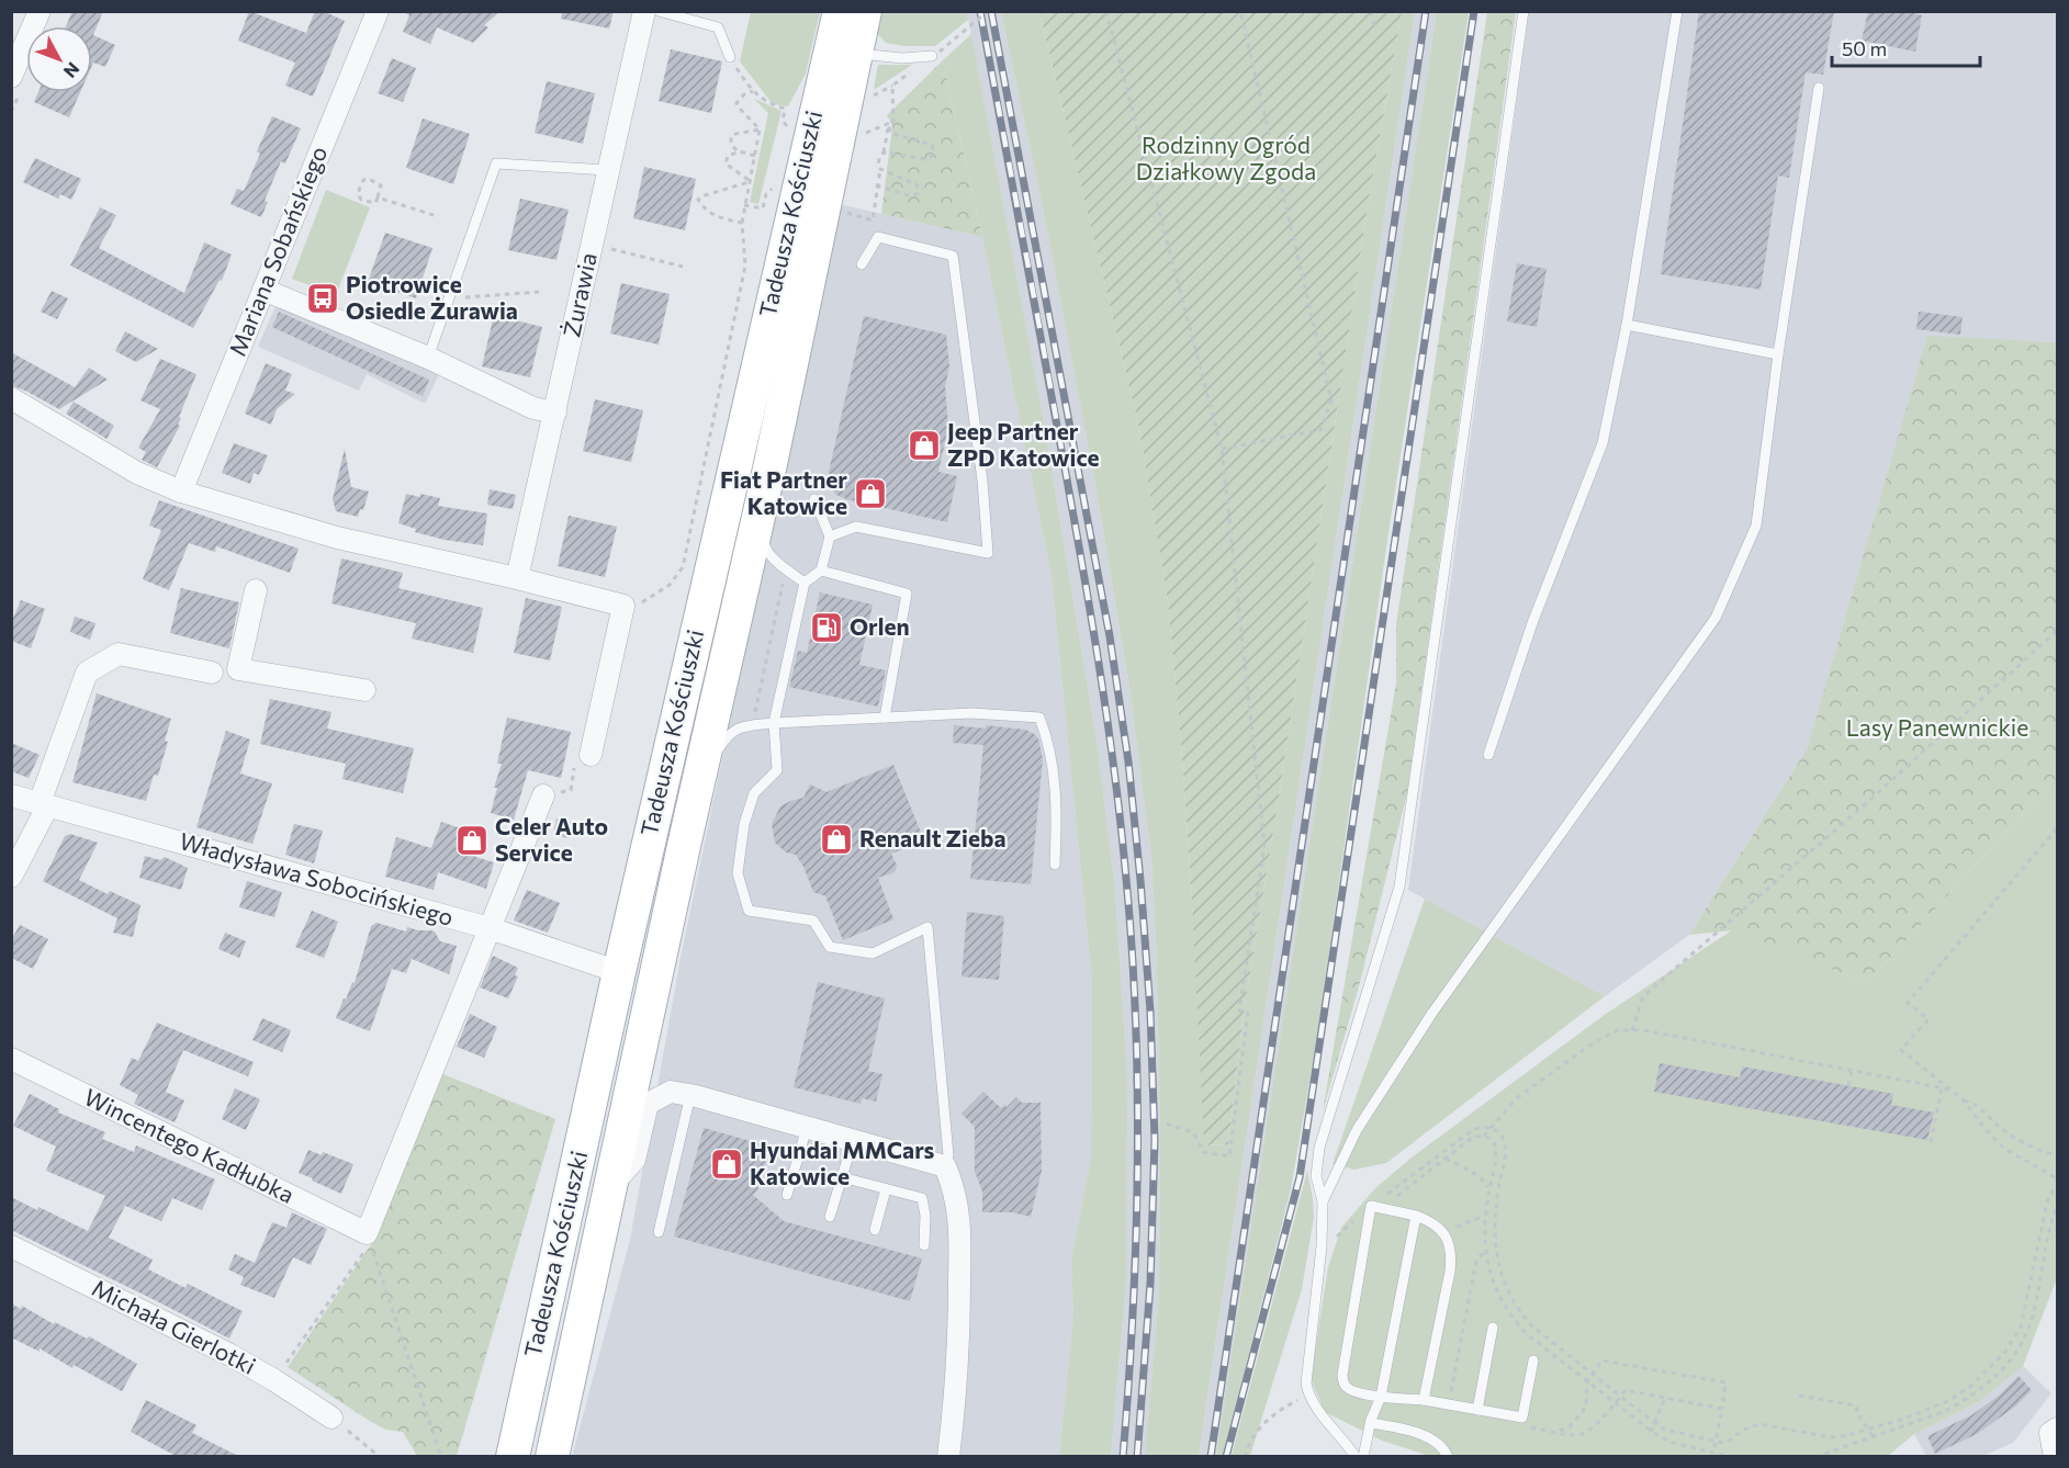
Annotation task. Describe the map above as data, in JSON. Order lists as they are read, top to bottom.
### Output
{
  "streets": {
    "main road": ["Tadeusza Kościuszki"],
    "street": [
      "Mariana Sobańskiego",
      "Żurawia",
      "Władysława Sobocińskiego",
      "Wincentego Kadłubka",
      "Michała Gierlotki"
    ]
  },
  "crossings": [
    ["Tadeusza Kościuszki", "Władysława Sobocińskiego"],
    ["Władysława Sobocińskiego", "Wincentego Kadłubka"]
  ],
  "parks": ["Rodzinny Ogród Działkowy Zgoda", "Lasy Panewnickie"],
  "places": {
    "bus stop": ["Piotrowice Osiedle Żurawia"],
    "shop": [
      "Jeep Partner ZPD Katowice",
      "Fiat Partner Katowice",
      "Renault Zieba",
      "Celer Auto Service",
      "Hyundai MMCars Katowice"
    ],
    "fuel station": ["Orlen"]
  },
  "scale_bar": "50 m",
  "north": "bottom right"
}
